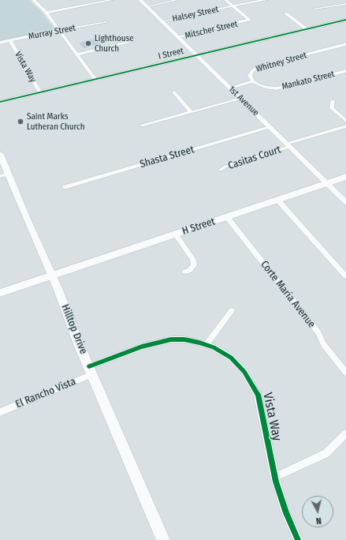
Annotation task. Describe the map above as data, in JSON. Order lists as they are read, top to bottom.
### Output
{
  "streets": {
    "main road": ["H Street", "Hilltop Drive"],
    "street": [
      "Halsey Street",
      "Mitscher Street",
      "Murray Street",
      "I Street",
      "Whitney Street",
      "Vista Way",
      "Mankato Street",
      "1st Avenue",
      "Shasta Street",
      "Casitas Court",
      "Corte Maria Avenue",
      "El Rancho Vista"
    ]
  },
  "crossings": [
    ["Halsey Street", "Mitscher Street"],
    ["Halsey Street", "1st Avenue"],
    ["Mitscher Street", "1st Avenue"],
    ["Murray Street", "Vista Way"],
    ["I Street", "Vista Way"],
    ["I Street", "1st Avenue"],
    ["Whitney Street", "Mankato Street"],
    ["Whitney Street", "1st Avenue"],
    ["Vista Way", "Hilltop Drive"],
    ["Vista Way", "El Rancho Vista"],
    ["1st Avenue", "Shasta Street"],
    ["1st Avenue", "Casitas Court"],
    ["1st Avenue", "H Street"],
    ["H Street", "Corte Maria Avenue"],
    ["H Street", "Hilltop Drive"],
    ["Hilltop Drive", "El Rancho Vista"]
  ],
  "places": ["Lighthouse Church", "Saint Marks Lutheran Church"],
  "north": "bottom"
}
